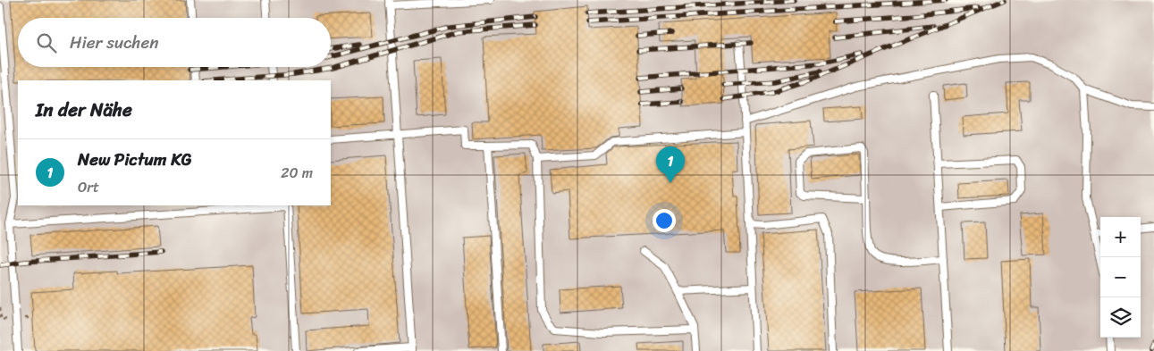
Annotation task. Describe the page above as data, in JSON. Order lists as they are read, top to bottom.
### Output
{
  "page": {
    "search": "Hier suchen",
    "heading": "In der Nähe",
    "list": [
      {
        "mark": "1",
        "name": "New Pictum KG",
        "note": "Ort",
        "value": "20 m"
      }
    ],
    "pins": "1",
    "map_buttons": ["+", "−"]
  }
}
